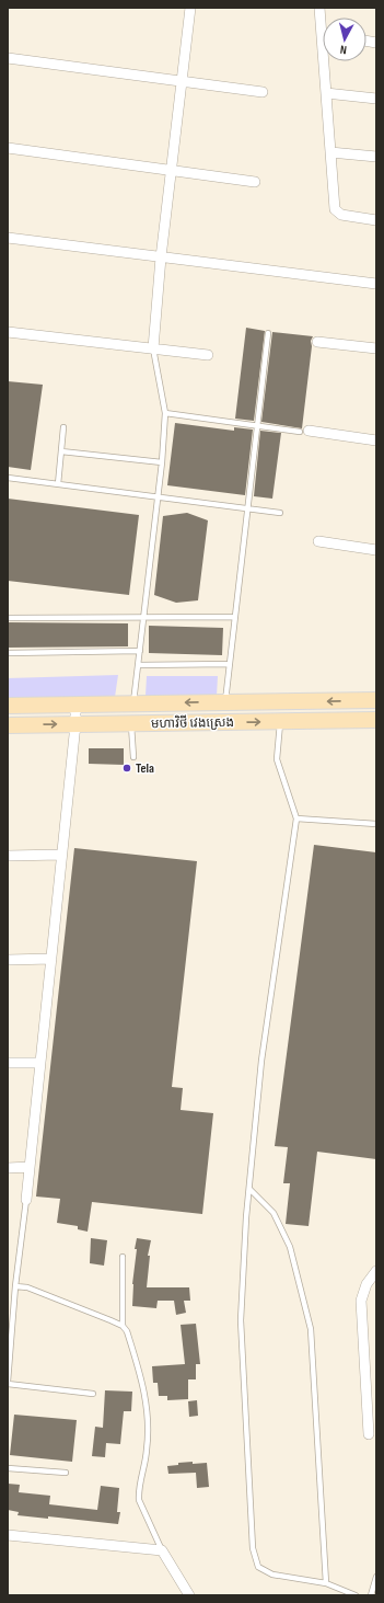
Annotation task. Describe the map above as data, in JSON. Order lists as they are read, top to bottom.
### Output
{
  "streets": {
    "main road": ["មហាវិថី វេងស្រេង"]
  },
  "places": ["Tela"],
  "north": "bottom"
}
